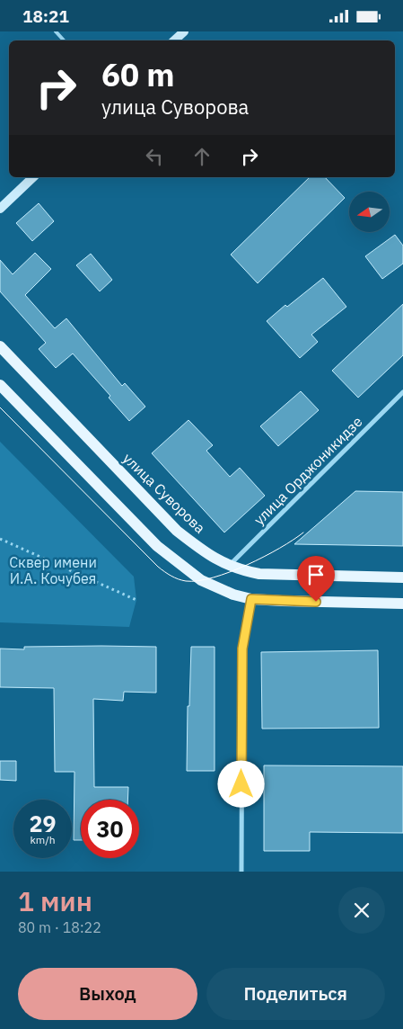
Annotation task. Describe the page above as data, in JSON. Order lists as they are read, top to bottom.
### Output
{
  "streets": {
    "main road": ["улица Суворова"],
    "street": ["улица Орджоникидзе"]
  },
  "crossings": [
    ["улица Орджоникидзе", "улица Суворова"]
  ],
  "parks": ["Сквер имени И.А. Кочубея"],
  "north": "left",
  "page": {
    "status": "18:21",
    "turn": ["60 m", "улица Суворова"],
    "speed": "29 km/h",
    "limit": "30",
    "heading": ["1 мин", "80 m · 18:22"],
    "buttons": ["Выход", "Поделиться"]
  }
}
